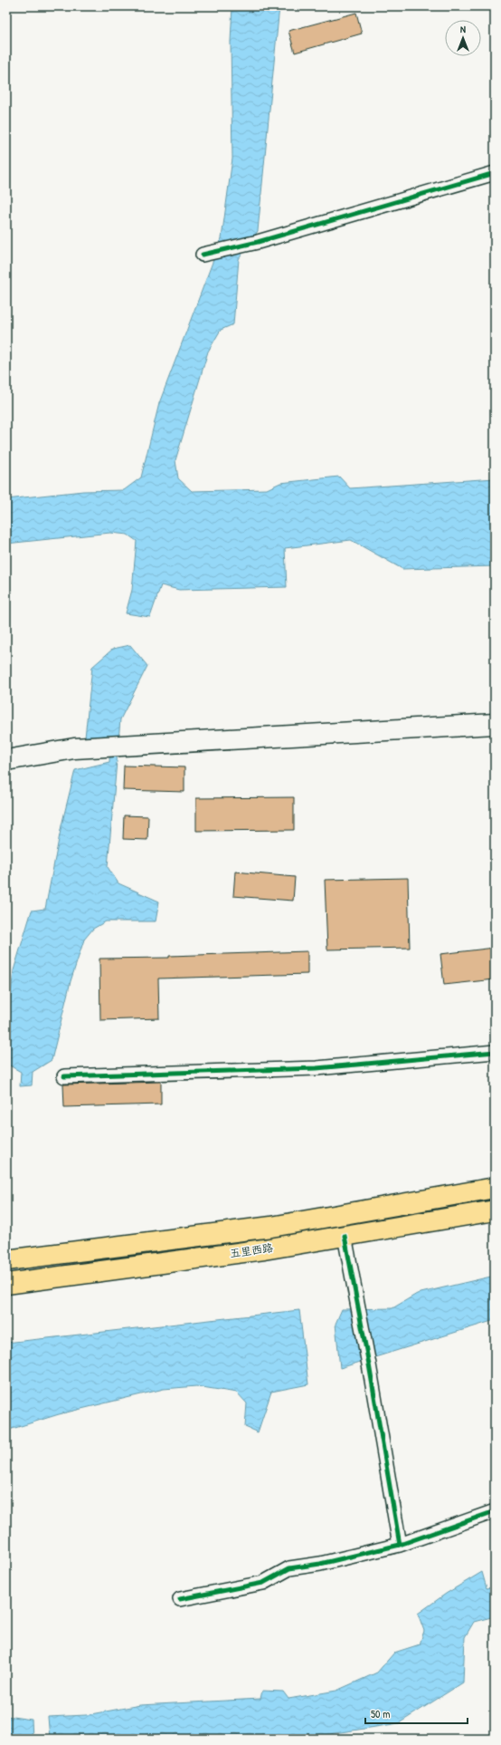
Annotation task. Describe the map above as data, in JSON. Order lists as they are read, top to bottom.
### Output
{
  "streets": {
    "main road": ["五里西路"]
  },
  "scale_bar": "50 m",
  "north": "top"
}
